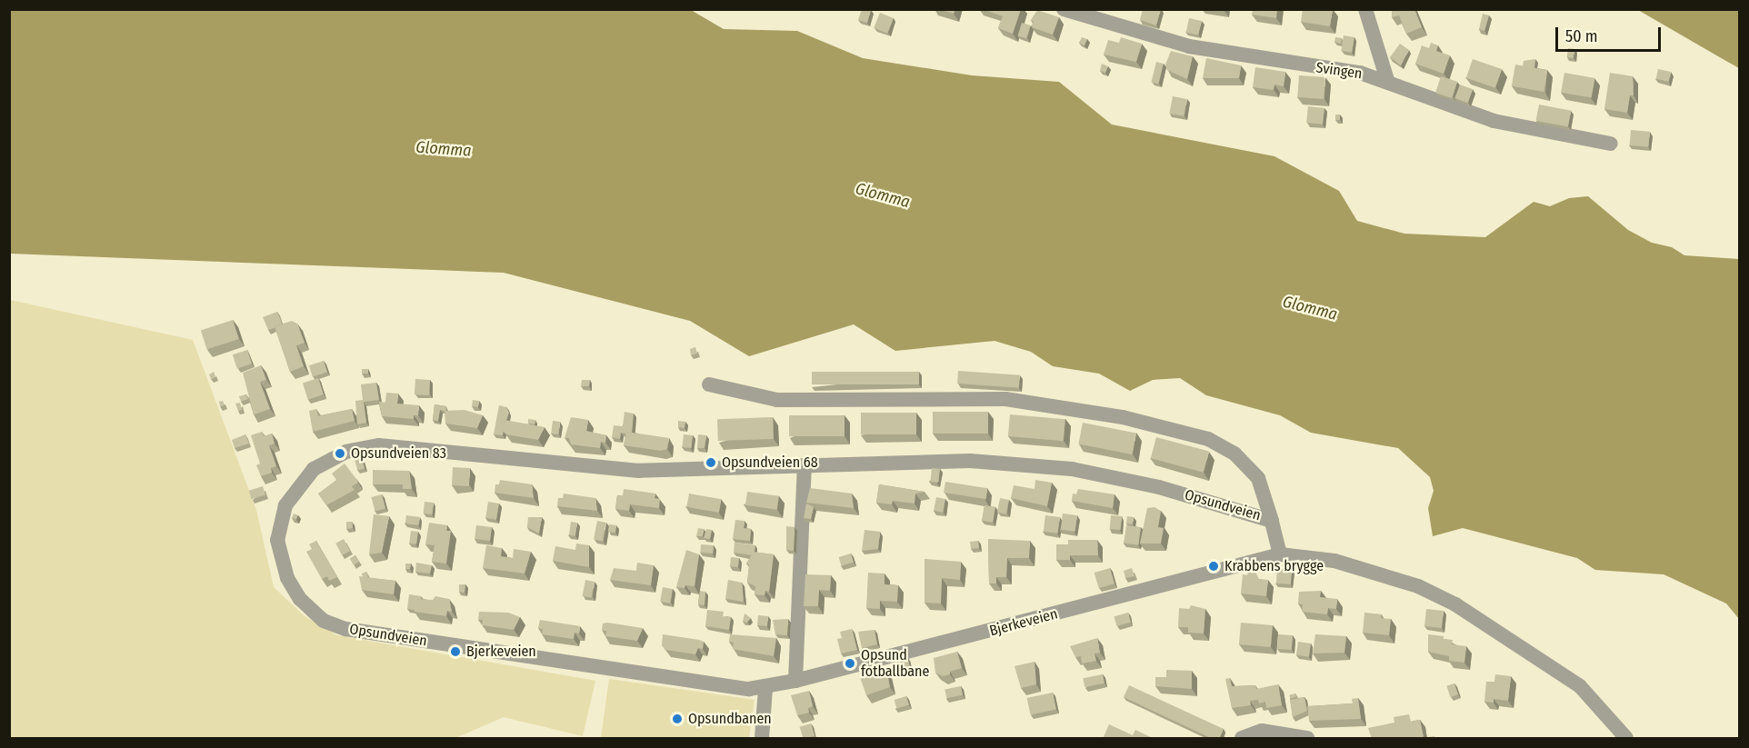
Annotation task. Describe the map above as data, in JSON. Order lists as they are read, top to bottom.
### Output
{
  "streets": {
    "street": ["Svingen", "Opsundveien", "Bjerkeveien"]
  },
  "crossings": [
    ["Opsundveien", "Bjerkeveien"]
  ],
  "water": ["Glomma"],
  "places": [
    "Opsundveien 83",
    "Opsundveien 68",
    "Krabbens brygge",
    "Bjerkeveien",
    "Opsund fotballbane",
    "Opsundbanen"
  ],
  "scale_bar": "50 m"
}
